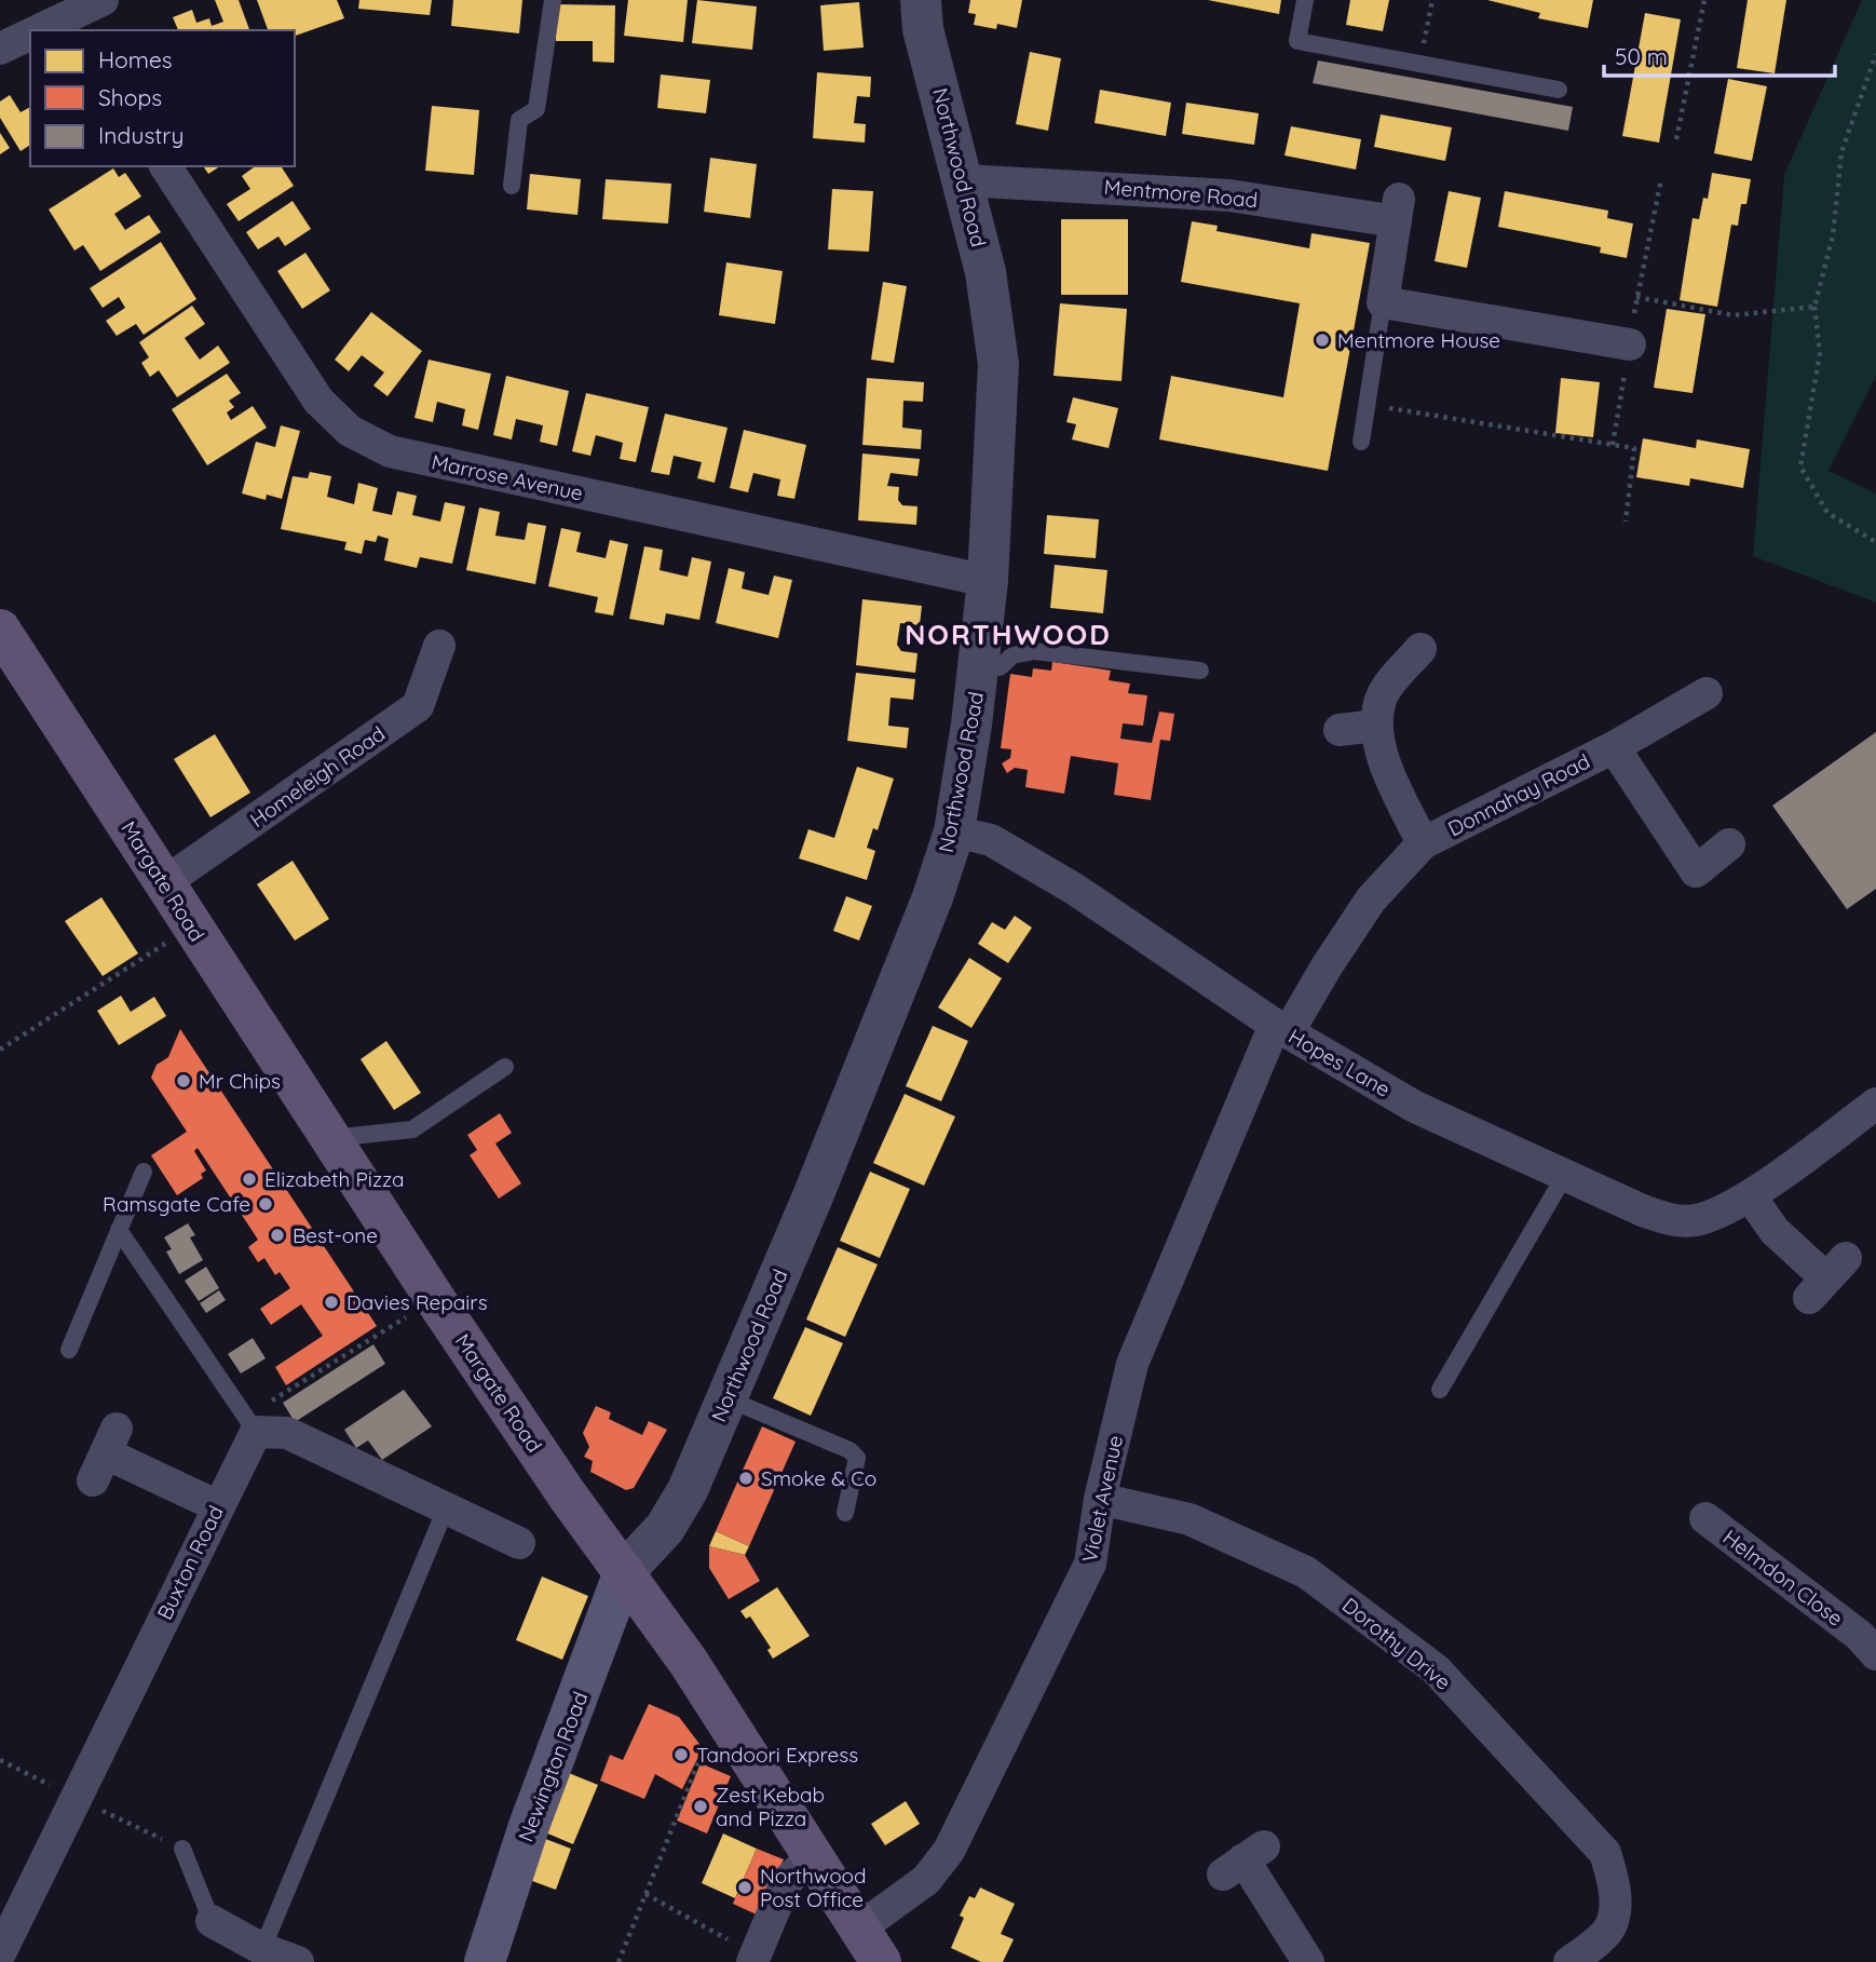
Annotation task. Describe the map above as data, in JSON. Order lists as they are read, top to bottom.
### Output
{
  "streets": {
    "main road": ["Margate Road", "Newington Road"],
    "street": [
      "Northwood Road",
      "Mentmore Road",
      "Marrose Avenue",
      "Homeleigh Road",
      "Donnahay Road",
      "Hopes Lane",
      "Violet Avenue",
      "Buxton Road",
      "Helmdon Close",
      "Dorothy Drive"
    ]
  },
  "crossings": [
    ["Northwood Road", "Mentmore Road"],
    ["Northwood Road", "Marrose Avenue"],
    ["Northwood Road", "Margate Road"],
    ["Northwood Road", "Hopes Lane"],
    ["Northwood Road", "Newington Road"],
    ["Homeleigh Road", "Margate Road"],
    ["Donnahay Road", "Hopes Lane"],
    ["Donnahay Road", "Violet Avenue"],
    ["Margate Road", "Violet Avenue"],
    ["Margate Road", "Newington Road"],
    ["Hopes Lane", "Violet Avenue"],
    ["Violet Avenue", "Dorothy Drive"]
  ],
  "districts": ["NORTHWOOD"],
  "places": [
    "Mentmore House",
    "Mr Chips",
    "Elizabeth Pizza",
    "Ramsgate Cafe",
    "Best-one",
    "Davies Repairs",
    "Smoke & Co",
    "Tandoori Express",
    "Zest Kebab and Pizza",
    "Northwood Post Office"
  ],
  "legend": ["Homes", "Shops", "Industry"],
  "scale_bar": "50 m"
}
